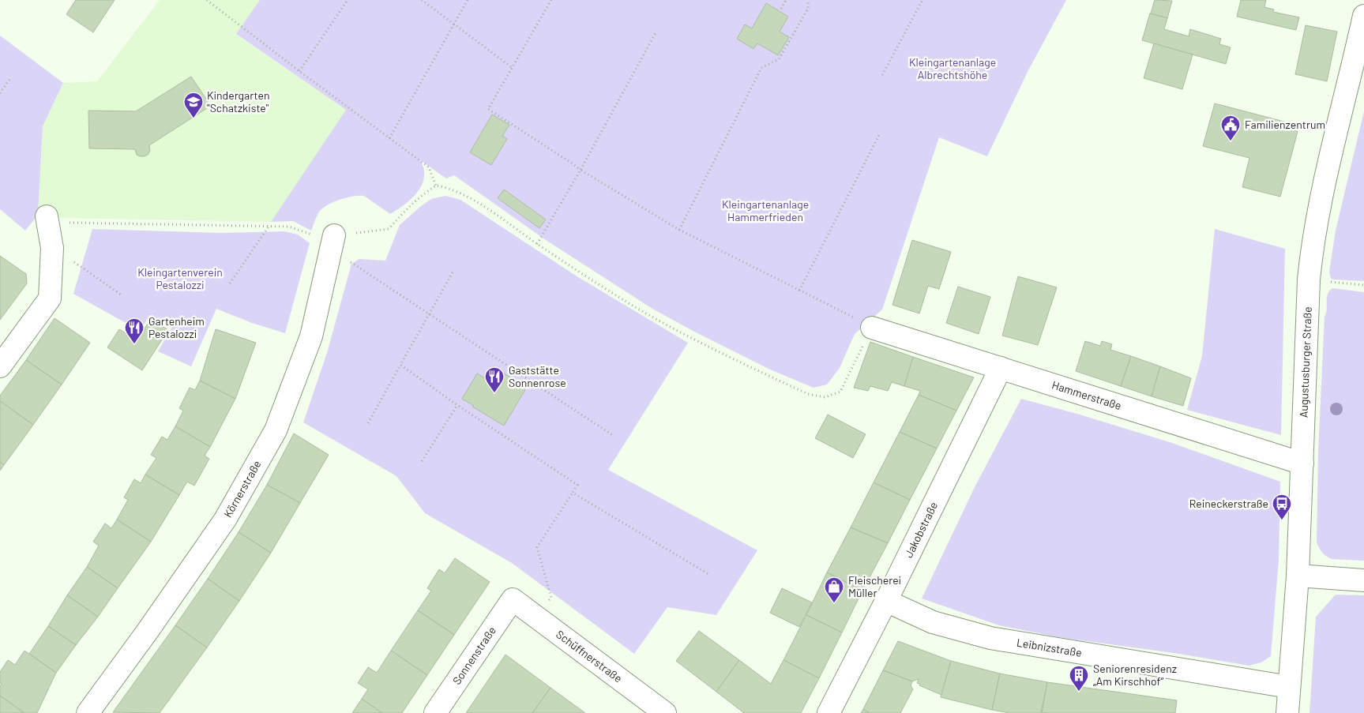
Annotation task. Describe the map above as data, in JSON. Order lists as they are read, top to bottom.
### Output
{
  "streets": {
    "street": [
      "Augustusburger Straße",
      "Hammerstraße",
      "Körnerstraße",
      "Jakobstraße",
      "Leibnizstraße",
      "Sonnenstraße",
      "Schüffnerstraße"
    ]
  },
  "crossings": [
    ["Augustusburger Straße", "Hammerstraße"],
    ["Augustusburger Straße", "Leibnizstraße"],
    ["Hammerstraße", "Jakobstraße"],
    ["Jakobstraße", "Leibnizstraße"],
    ["Sonnenstraße", "Schüffnerstraße"]
  ],
  "parks": ["Kleingartenanlage Albrechtshöhe", "Kleingartenanlage Hammerfrieden", "Kleingartenverein Pestalozzi"],
  "places": {
    "school or university": ["Kindergarten \"Schatzkiste\""],
    "public building": ["Familienzentrum"],
    "restaurant": ["Gartenheim Pestalozzi", "Gaststätte Sonnenrose"],
    "bus stop": ["Reineckerstraße"],
    "shop": ["Fleischerei Müller"],
    "building": ["Seniorenresidenz „Am Kirschhof“"]
  }
}
